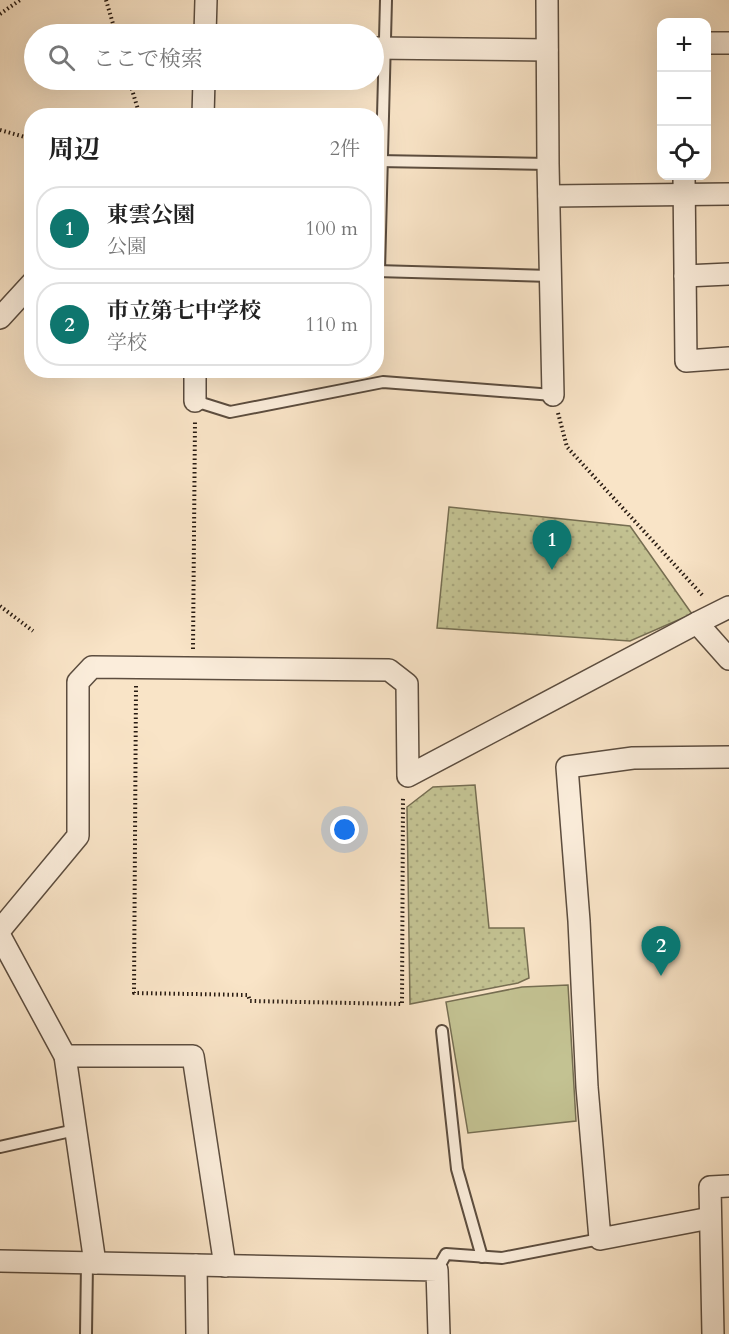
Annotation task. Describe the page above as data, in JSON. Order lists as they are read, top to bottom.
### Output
{
  "page": {
    "map_buttons": ["+", "−"],
    "search": "ここで検索",
    "heading": ["周辺", "2件"],
    "list": [
      {
        "mark": "1",
        "name": "東雲公園",
        "note": "公園",
        "value": "100 m"
      },
      {
        "mark": "2",
        "name": "市立第七中学校",
        "note": "学校",
        "value": "110 m"
      }
    ],
    "pins": ["1", "2"]
  }
}
